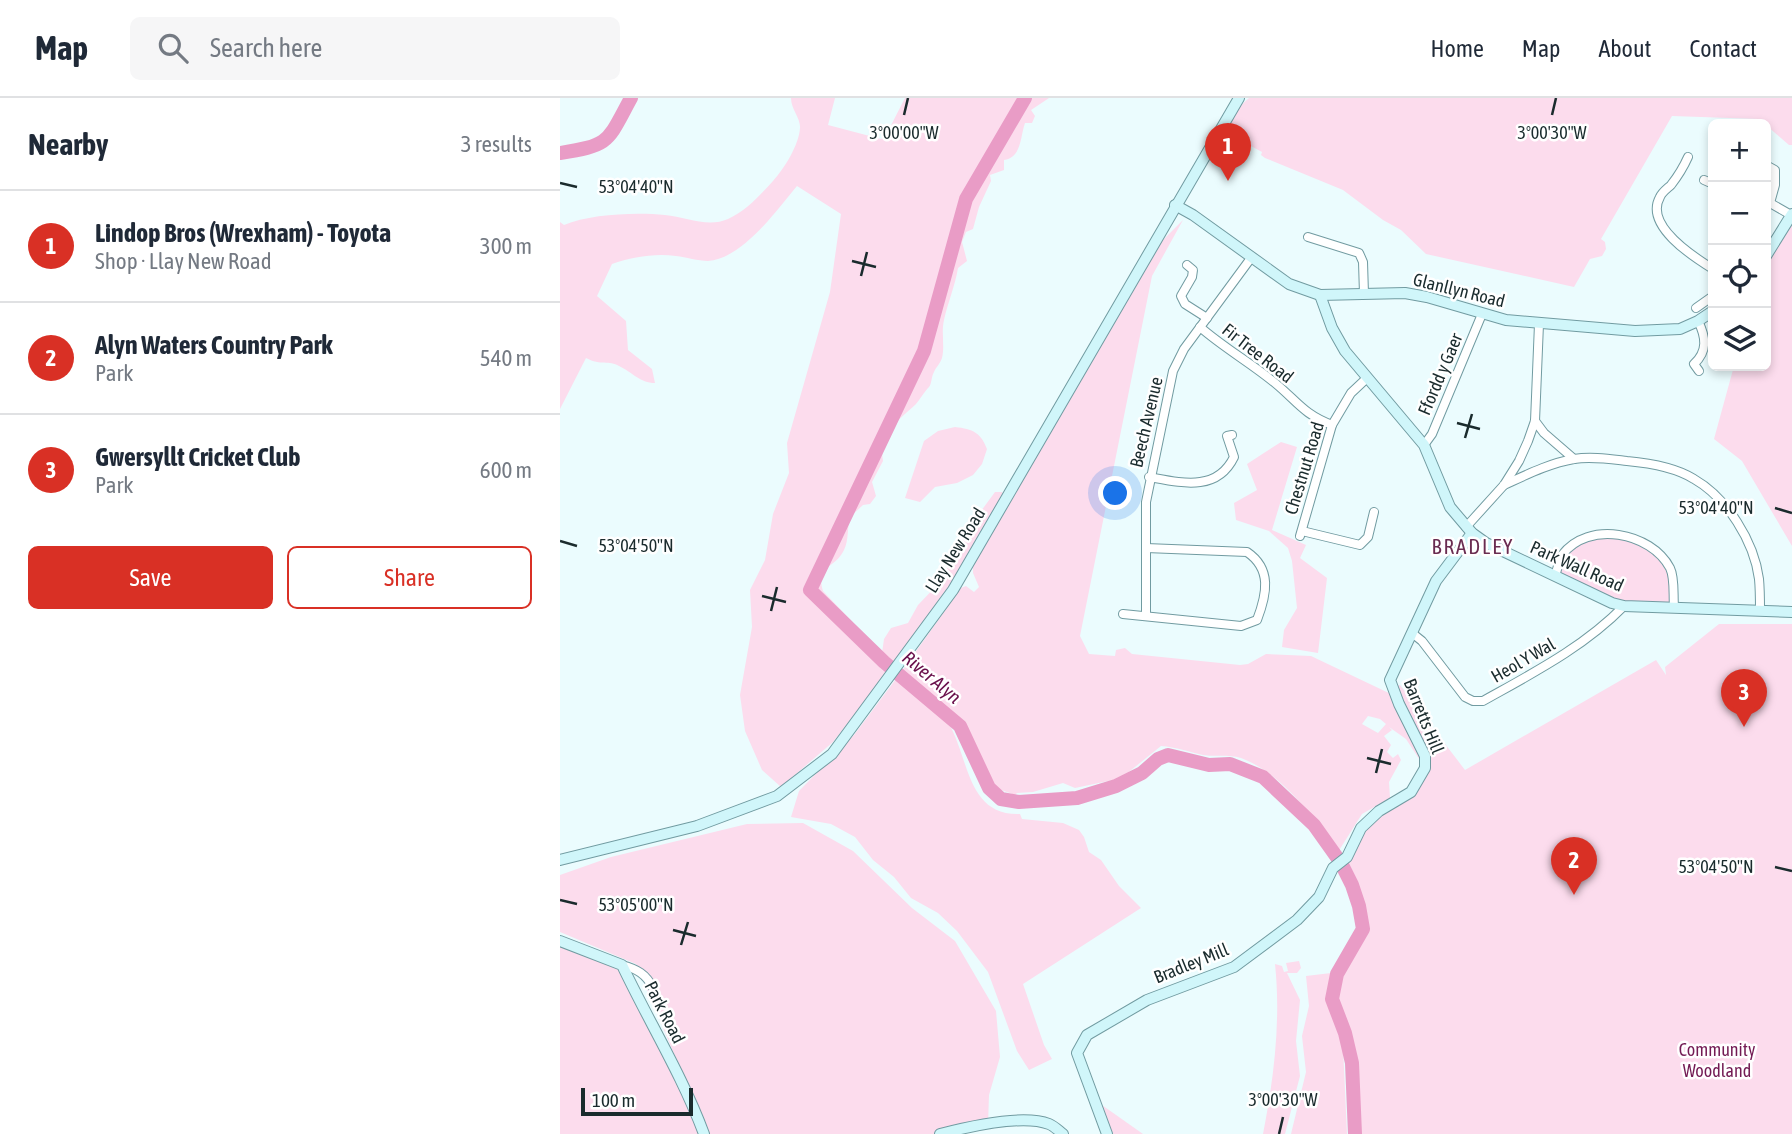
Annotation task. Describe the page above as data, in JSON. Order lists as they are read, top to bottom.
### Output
{
  "streets": {
    "street": [
      "Glanllyn Road",
      "Fir Tree Road",
      "Ffordd y Gaer",
      "Beech Avenue",
      "Chestnut Road",
      "Llay New Road",
      "Park Wall Road",
      "Heol Y Wal",
      "Barretts Hill",
      "Bradley Mill",
      "Park Road"
    ]
  },
  "crossings": [
    ["Glanllyn Road", "Ffordd y Gaer"],
    ["Glanllyn Road", "Beech Avenue"],
    ["Glanllyn Road", "Llay New Road"],
    ["Glanllyn Road", "Park Wall Road"],
    ["Fir Tree Road", "Beech Avenue"],
    ["Fir Tree Road", "Chestnut Road"],
    ["Ffordd y Gaer", "Park Wall Road"],
    ["Chestnut Road", "Park Wall Road"],
    ["Park Wall Road", "Heol Y Wal"],
    ["Heol Y Wal", "Barretts Hill"],
    ["Barretts Hill", "Bradley Mill"]
  ],
  "districts": ["BRADLEY"],
  "water": ["River Alyn"],
  "parks": ["Community Woodland"],
  "scale_bar": "100 m",
  "page": {
    "header": "Map",
    "search": "Search here",
    "nav": [
      "Home",
      "Map",
      "About",
      "Contact"
    ],
    "heading": ["Nearby", "3 results"],
    "map_buttons": ["+", "−"],
    "pins": ["1", "3", "2"],
    "list": [
      {
        "mark": "1",
        "name": "Lindop Bros (Wrexham) - Toyota",
        "note": "Shop · Llay New Road",
        "value": "300 m"
      },
      {
        "mark": "2",
        "name": "Alyn Waters Country Park",
        "note": "Park",
        "value": "540 m"
      },
      {
        "mark": "3",
        "name": "Gwersyllt Cricket Club",
        "note": "Park",
        "value": "600 m"
      }
    ],
    "buttons": ["Save", "Share"],
    "scale": "100 m"
  },
  "coordinates": [
    "3°00'00\"W",
    "3°00'30\"W",
    "53°04'40\"N",
    "53°04'50\"N",
    "53°05'00\"N"
  ]
}
